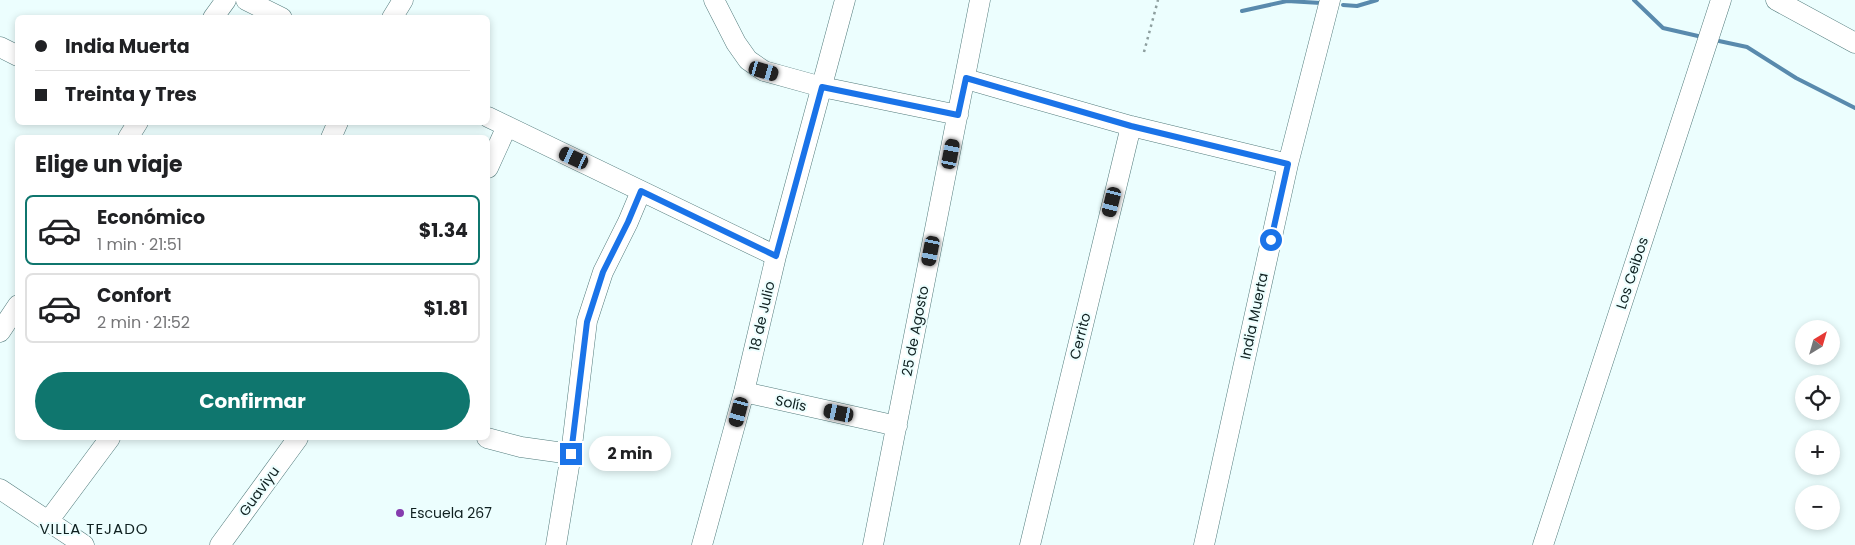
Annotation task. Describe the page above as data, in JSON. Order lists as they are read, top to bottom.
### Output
{
  "streets": {
    "street": [
      "Los Ceibos",
      "18 de Julio",
      "India Muerta",
      "25 de Agosto",
      "Cerrito",
      "Solís",
      "Guaviyu"
    ]
  },
  "crossings": [
    ["18 de Julio", "Solís"],
    ["25 de Agosto", "Solís"]
  ],
  "districts": ["VILLA TEJADO"],
  "places": ["Escuela 267"],
  "north": "top right",
  "page": {
    "banner": ["India Muerta", "Treinta y Tres"],
    "heading": "Elige un viaje",
    "list": [
      {
        "name": "Económico",
        "note": "1 min · 21:51",
        "value": "$1.34"
      },
      {
        "name": "Confort",
        "note": "2 min · 21:52",
        "value": "$1.81"
      }
    ],
    "map_buttons": ["+", "−"],
    "buttons": "Confirmar",
    "bubble": "2 min"
  }
}
